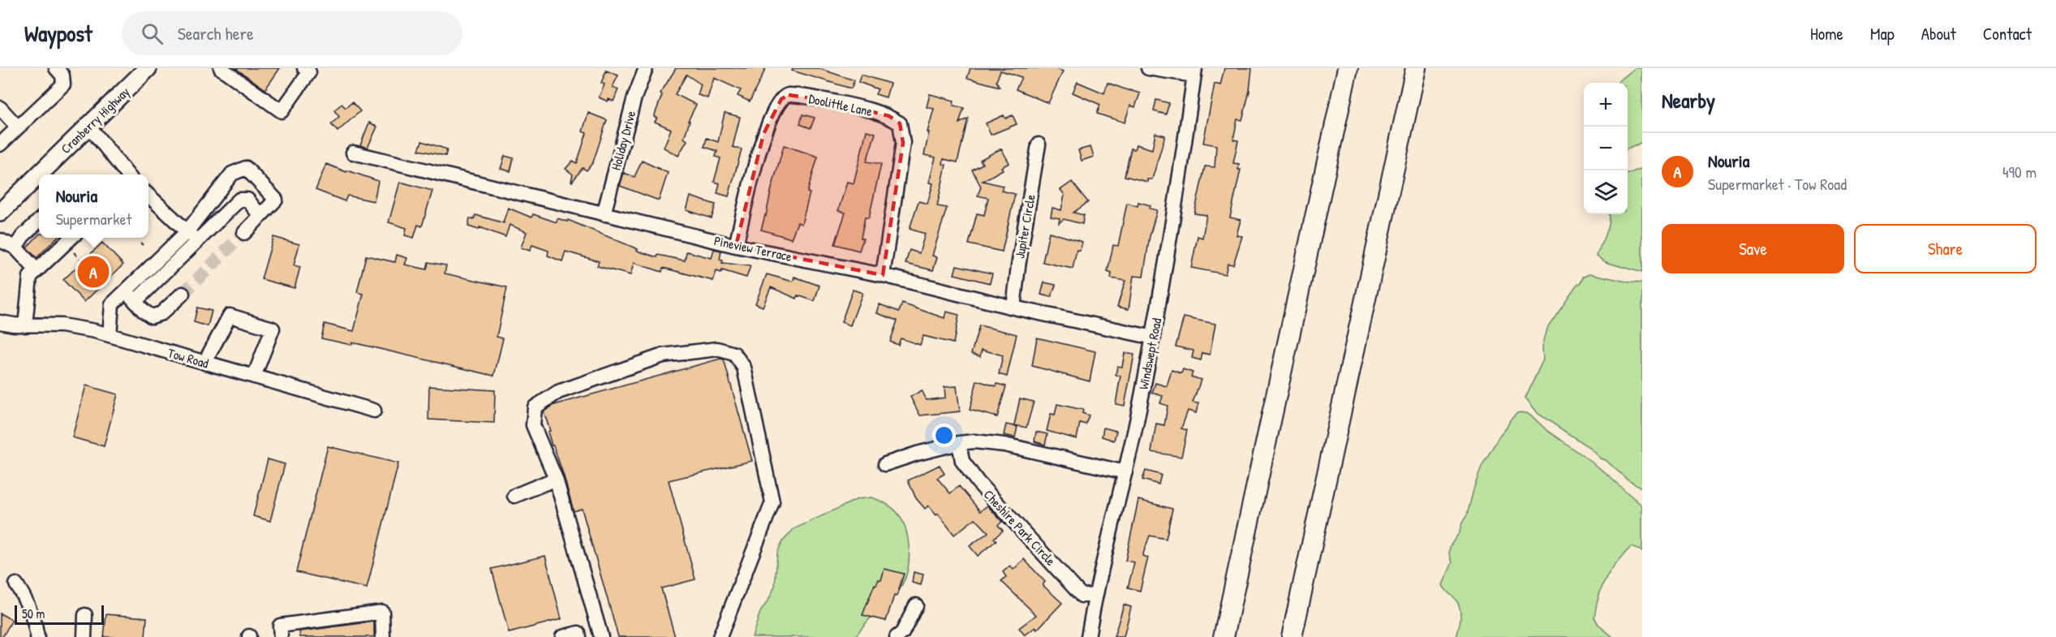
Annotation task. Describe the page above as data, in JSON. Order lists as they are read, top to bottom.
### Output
{
  "streets": {
    "main road": ["Cranberry Highway"],
    "street": [
      "Doolittle Lane",
      "Holiday Drive",
      "Jupiter Circle",
      "Pineview Terrace",
      "Windswept Road",
      "Tow Road",
      "Cheshire Park Circle"
    ]
  },
  "crossings": [
    ["Doolittle Lane", "Pineview Terrace"],
    ["Holiday Drive", "Pineview Terrace"],
    ["Jupiter Circle", "Pineview Terrace"],
    ["Pineview Terrace", "Windswept Road"],
    ["Windswept Road", "Cheshire Park Circle"]
  ],
  "scale_bar": "50 m",
  "page": {
    "header": "Waypost",
    "search": "Search here",
    "nav": [
      "Home",
      "Map",
      "About",
      "Contact"
    ],
    "heading": "Nearby",
    "map_buttons": ["+", "−"],
    "list": [
      {
        "mark": "A",
        "name": "Nouria",
        "note": "Supermarket · Tow Road",
        "value": "490 m"
      }
    ],
    "popup": ["Nouria", "Supermarket"],
    "buttons": ["Save", "Share"],
    "pins": "A",
    "scale": "50 m"
  }
}
